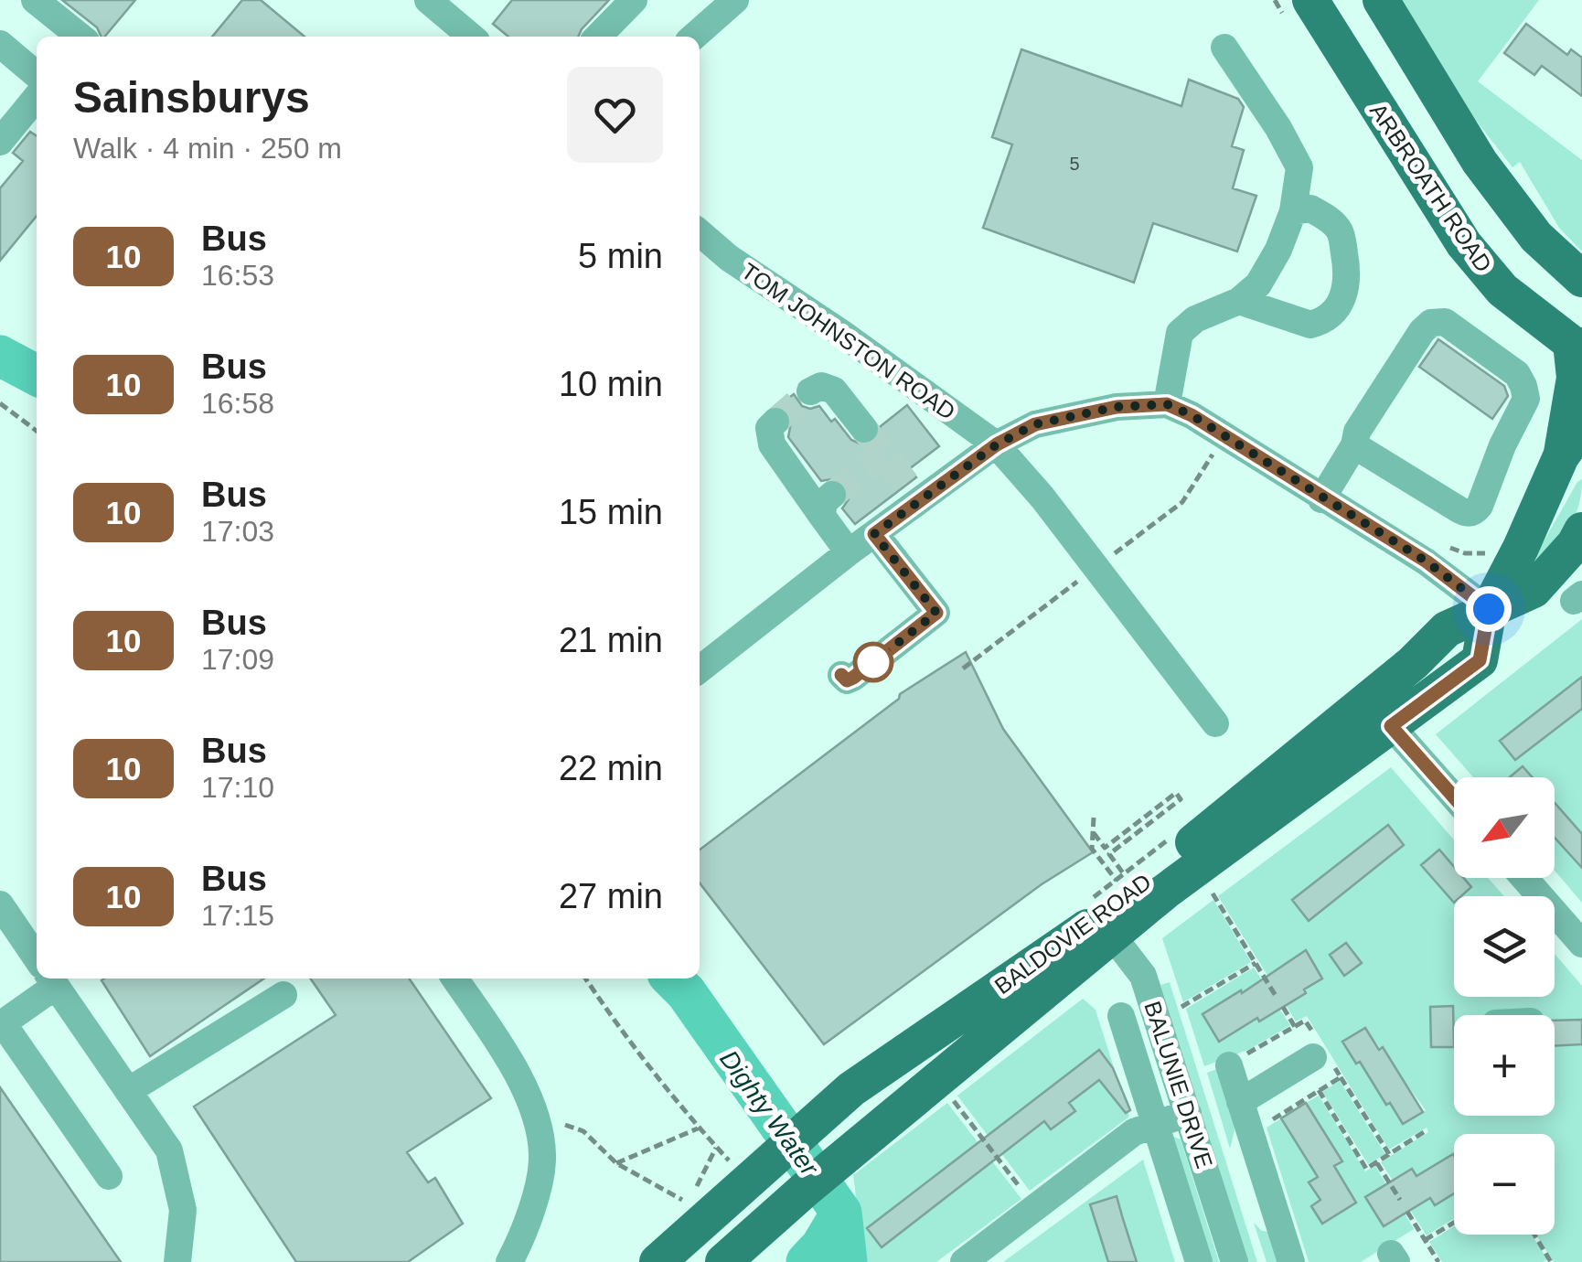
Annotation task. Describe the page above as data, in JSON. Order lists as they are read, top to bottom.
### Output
{
  "streets": {
    "main road": ["ARBROATH ROAD", "BALDOVIE ROAD"],
    "street": ["TOM JOHNSTON ROAD", "BALUNIE DRIVE"]
  },
  "crossings": [
    ["ARBROATH ROAD", "BALDOVIE ROAD"],
    ["BALDOVIE ROAD", "BALUNIE DRIVE"]
  ],
  "water": ["Dighty Water"],
  "lines": ["bus line 10"],
  "house_numbers": ["5"],
  "north": "bottom left",
  "page": {
    "heading": ["Sainsburys", "Walk · 4 min · 250 m"],
    "list": [
      {
        "mark": "10",
        "name": "Bus",
        "note": "16:53",
        "value": "5 min"
      },
      {
        "mark": "10",
        "name": "Bus",
        "note": "16:58",
        "value": "10 min"
      },
      {
        "mark": "10",
        "name": "Bus",
        "note": "17:03",
        "value": "15 min"
      },
      {
        "mark": "10",
        "name": "Bus",
        "note": "17:09",
        "value": "21 min"
      },
      {
        "mark": "10",
        "name": "Bus",
        "note": "17:10",
        "value": "22 min"
      },
      {
        "mark": "10",
        "name": "Bus",
        "note": "17:15",
        "value": "27 min"
      }
    ],
    "map_buttons": ["+", "−"]
  }
}
